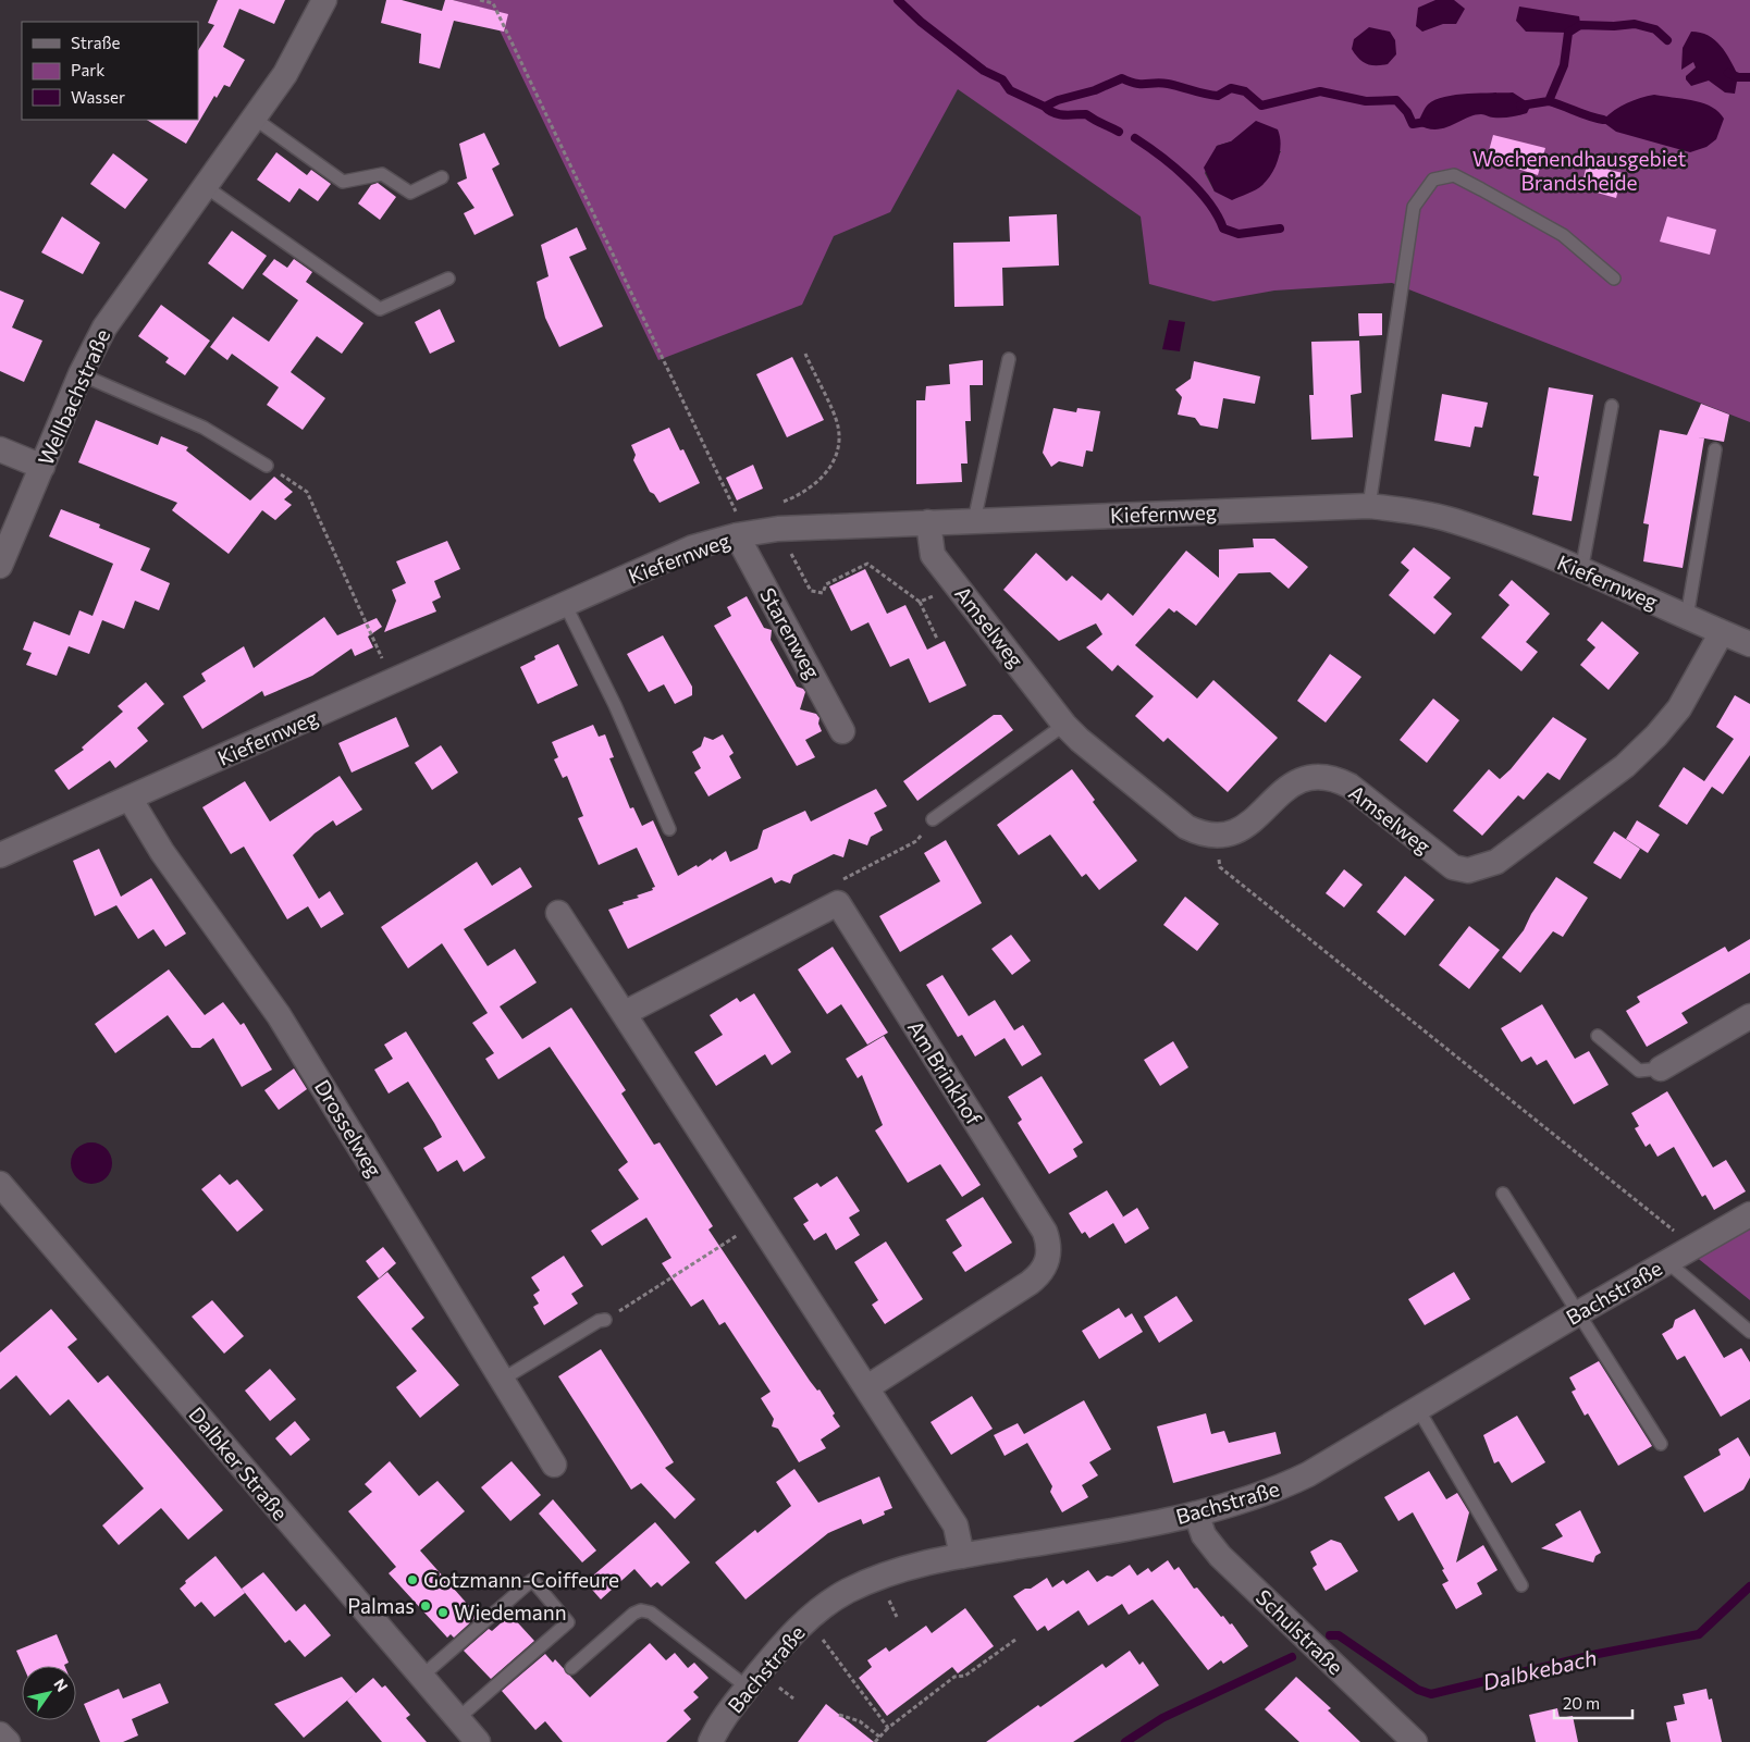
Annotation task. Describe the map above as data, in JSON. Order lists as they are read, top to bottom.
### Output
{
  "streets": {
    "street": [
      "Wellbachstraße",
      "Kiefernweg",
      "Amselweg",
      "Starenweg",
      "Am Brinkhof",
      "Drosselweg",
      "Bachstraße",
      "Dalbker Straße",
      "Schulstraße"
    ]
  },
  "crossings": [
    ["Kiefernweg", "Amselweg"],
    ["Kiefernweg", "Starenweg"],
    ["Kiefernweg", "Drosselweg"],
    ["Bachstraße", "Schulstraße"]
  ],
  "water": ["Dalbkebach"],
  "parks": ["Wochenendhausgebiet Brandsheide"],
  "places": ["Gotzmann-Coiffeure", "Palmas", "Wiedemann"],
  "legend": ["Straße", "Park", "Wasser"],
  "scale_bar": "20 m",
  "north": "top right"
}
